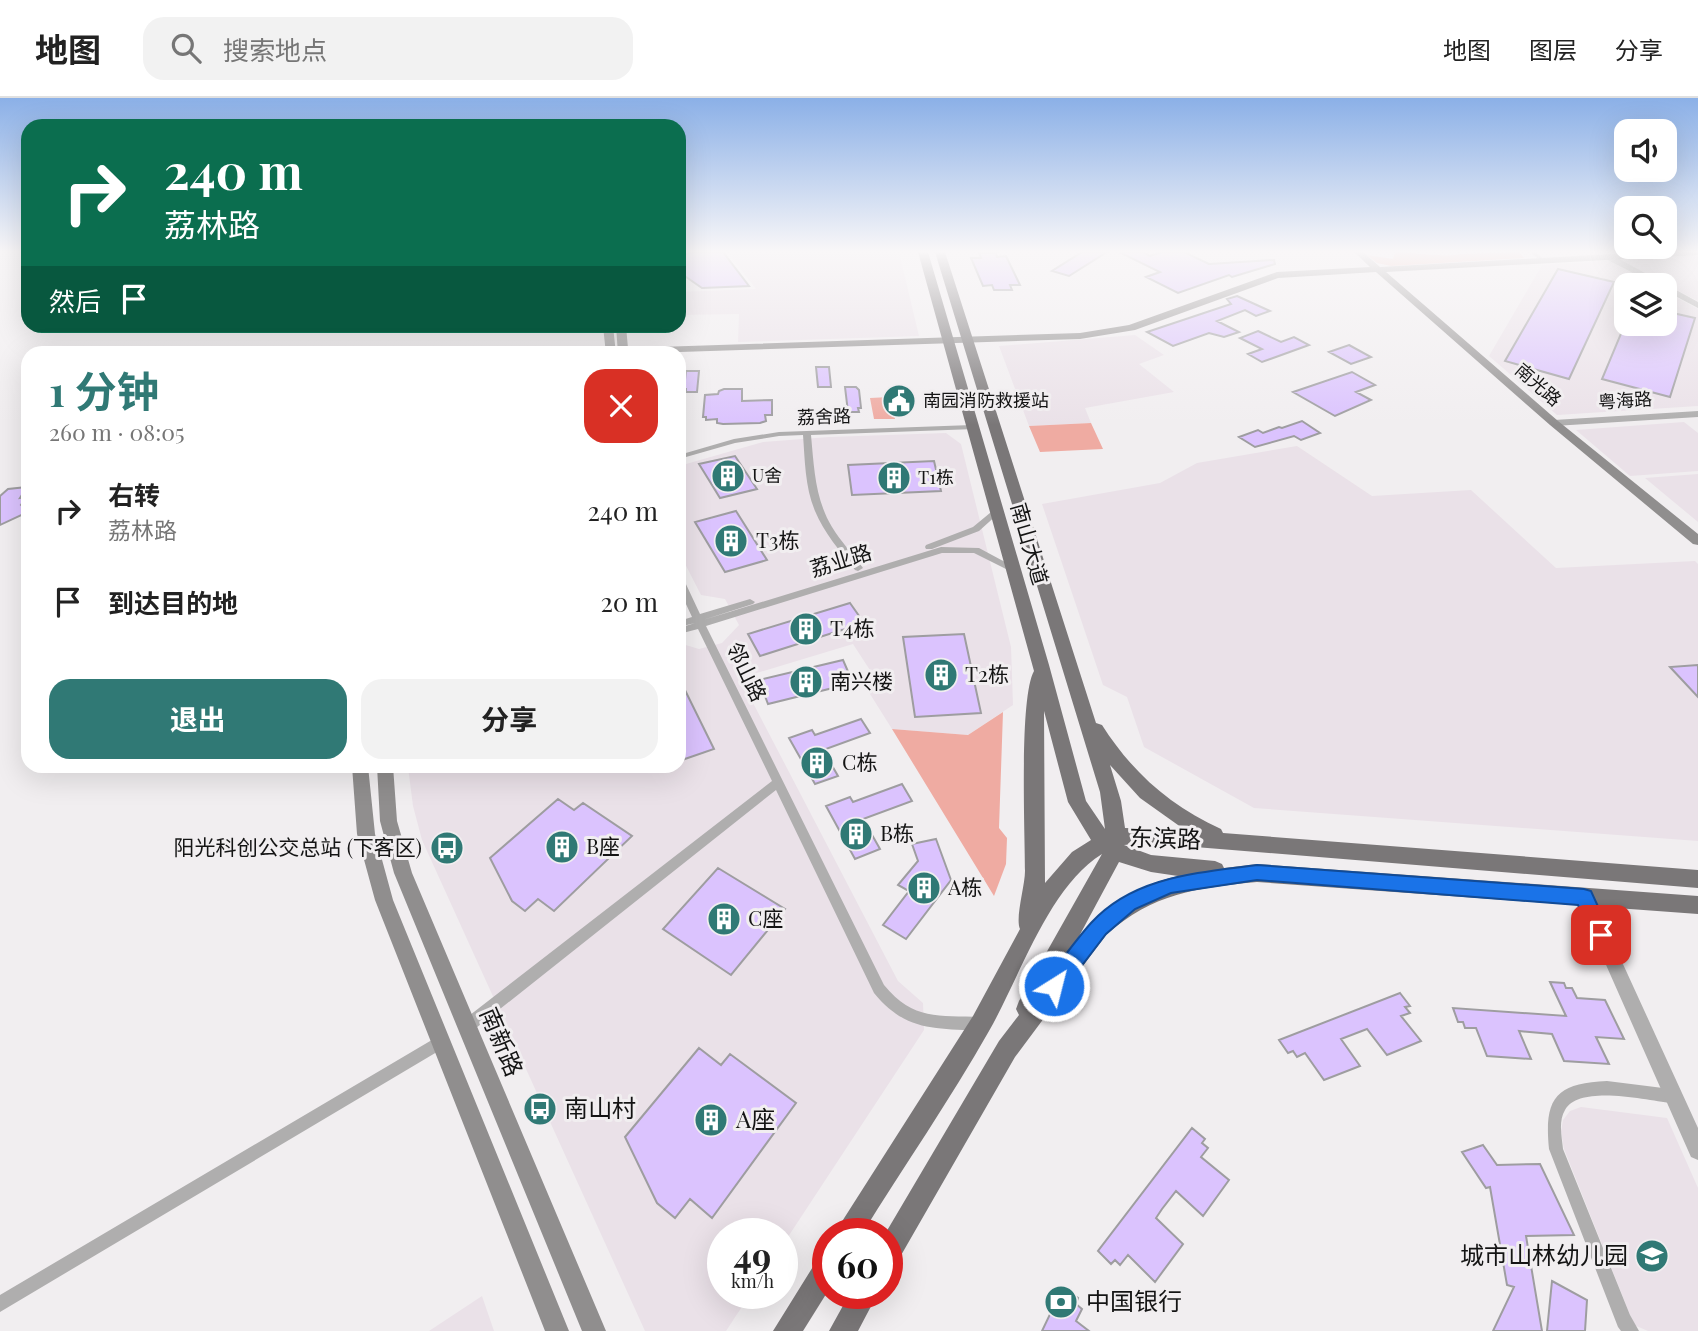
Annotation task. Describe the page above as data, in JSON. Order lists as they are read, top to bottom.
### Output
{
  "streets": {
    "main road": [
      "南光路",
      "南山大道",
      "东滨路",
      "南新路"
    ],
    "street": [
      "粤海路",
      "荔舍路",
      "荔业路",
      "邻山路"
    ]
  },
  "crossings": [
    ["南光路", "粤海路"],
    ["荔舍路", "南山大道"],
    ["南山大道", "荔业路"],
    ["南山大道", "东滨路"],
    ["荔业路", "邻山路"],
    ["邻山路", "东滨路"]
  ],
  "places": {
    "public building": ["南园消防救援站"],
    "building": [
      "U舍",
      "T1栋",
      "T3栋",
      "T4栋",
      "T2栋",
      "南兴楼",
      "C栋",
      "B栋",
      "B座",
      "A栋",
      "C座",
      "A座"
    ],
    "bus stop": ["阳光科创公交总站 (下客区)", "南山村"],
    "school or university": ["城市山林幼儿园"],
    "bank": ["中国银行"]
  },
  "page": {
    "header": "地图",
    "search": "搜索地点",
    "nav": ["地图", "图层", "分享"],
    "turn": ["240 m", "荔林路"],
    "then": "然后",
    "heading": ["1 分钟", "260 m · 08:05"],
    "list": [
      {
        "name": "右转",
        "note": "荔林路",
        "value": "240 m"
      },
      {
        "name": "到达目的地",
        "value": "20 m"
      }
    ],
    "buttons": ["退出", "分享"],
    "speed": "49 km/h",
    "limit": "60"
  }
}
